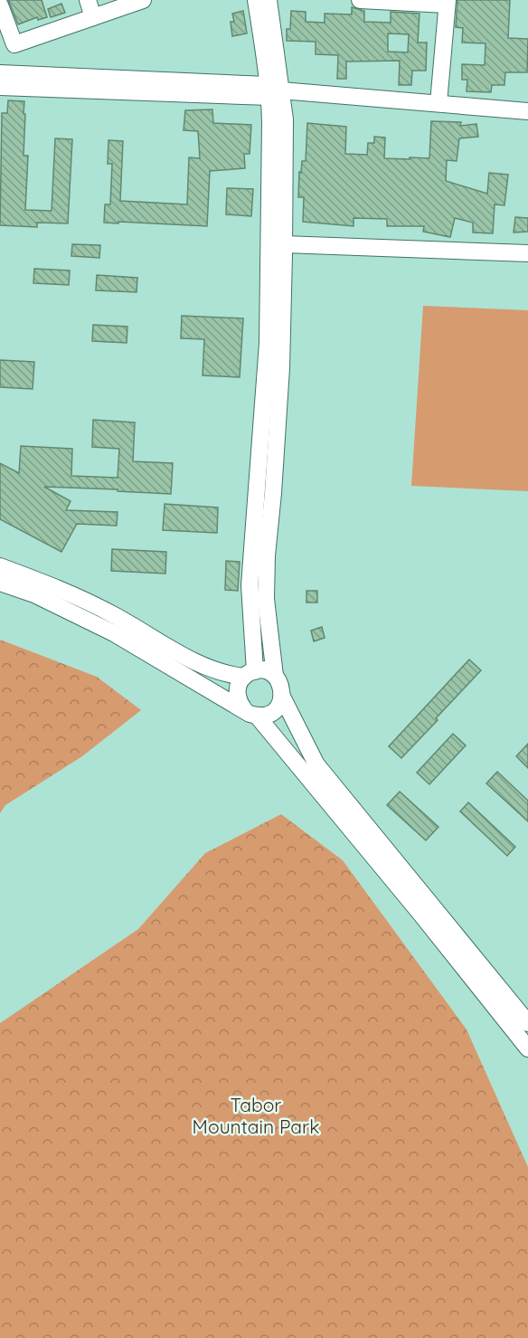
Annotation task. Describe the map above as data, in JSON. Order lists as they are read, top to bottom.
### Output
{
  "parks": ["Tabor Mountain Park"]
}
